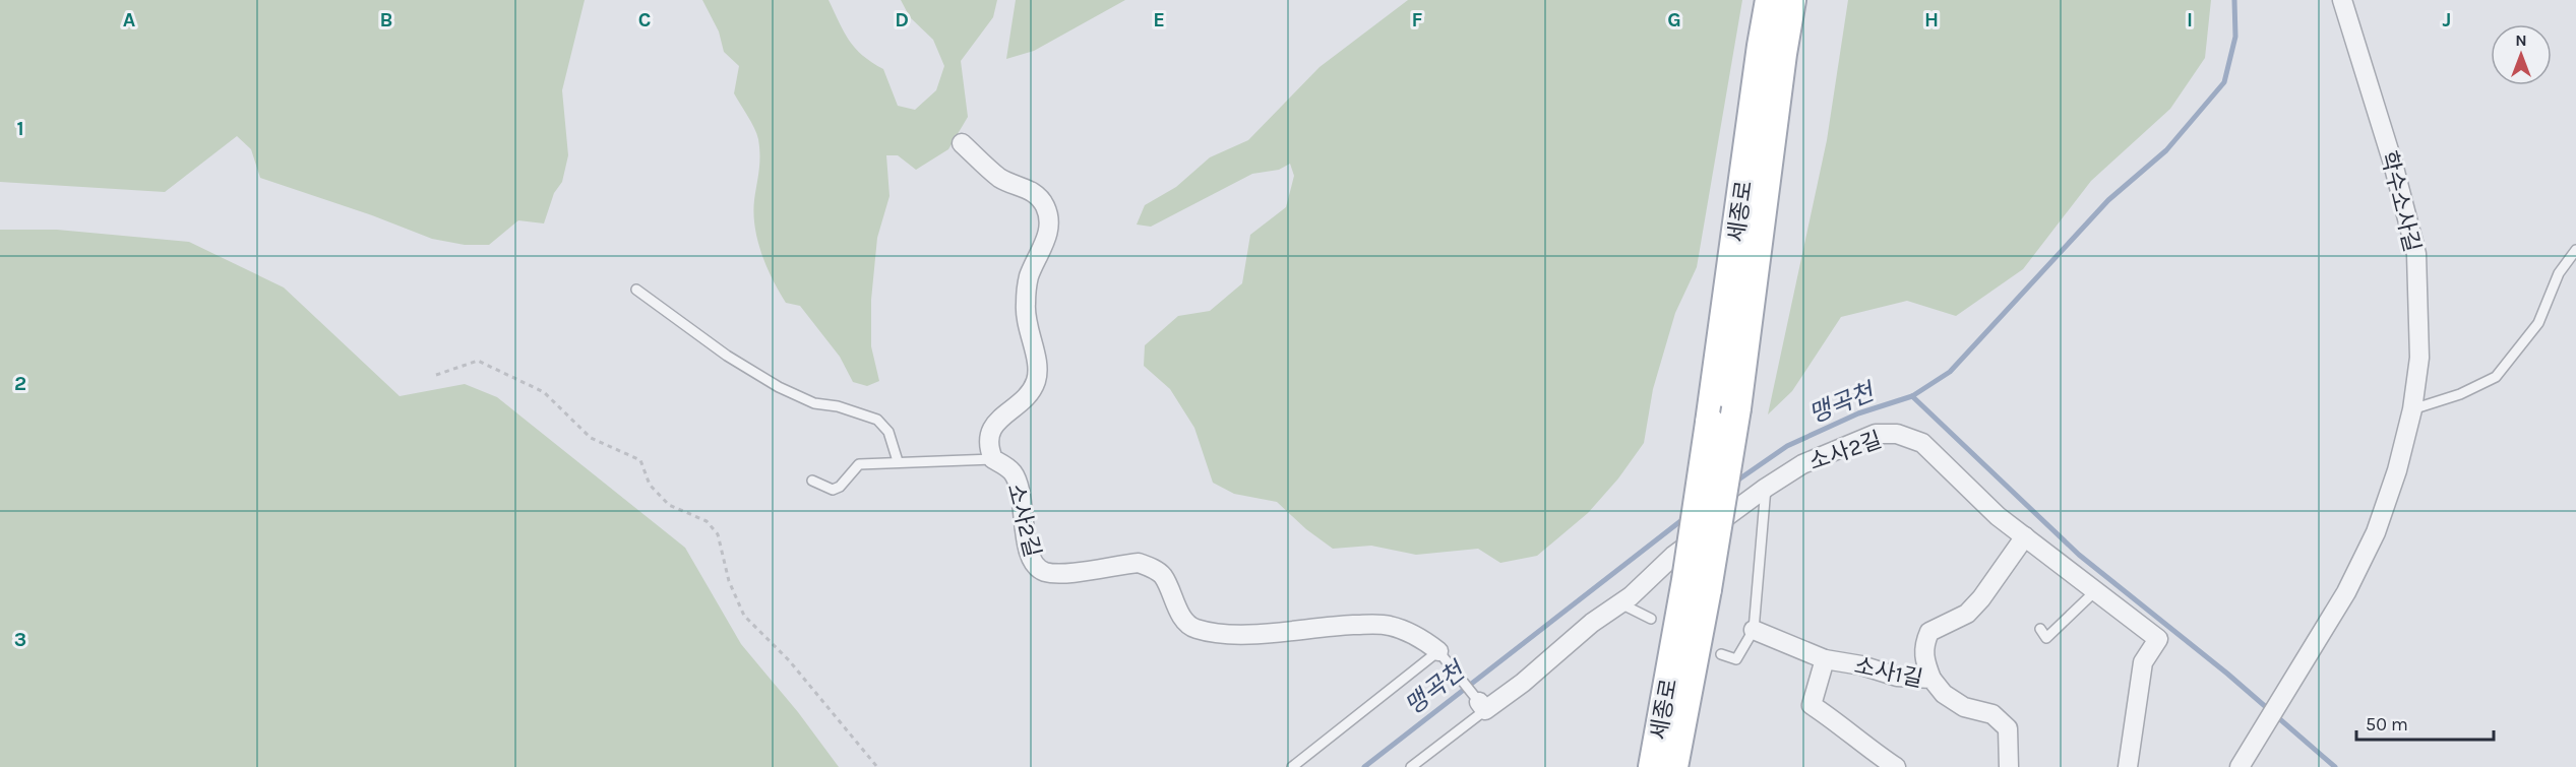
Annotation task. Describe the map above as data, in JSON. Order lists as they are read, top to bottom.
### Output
{
  "streets": {
    "main road": ["세종로"],
    "street": ["학수소사길", "소사2길", "소사1길"]
  },
  "water": ["맹곡천"],
  "scale_bar": "50 m",
  "north": "top",
  "grid": {
    "columns": [
      "A",
      "B",
      "C",
      "D",
      "E",
      "F",
      "G",
      "H",
      "I",
      "J"
    ],
    "rows": ["1", "2", "3"]
  }
}
